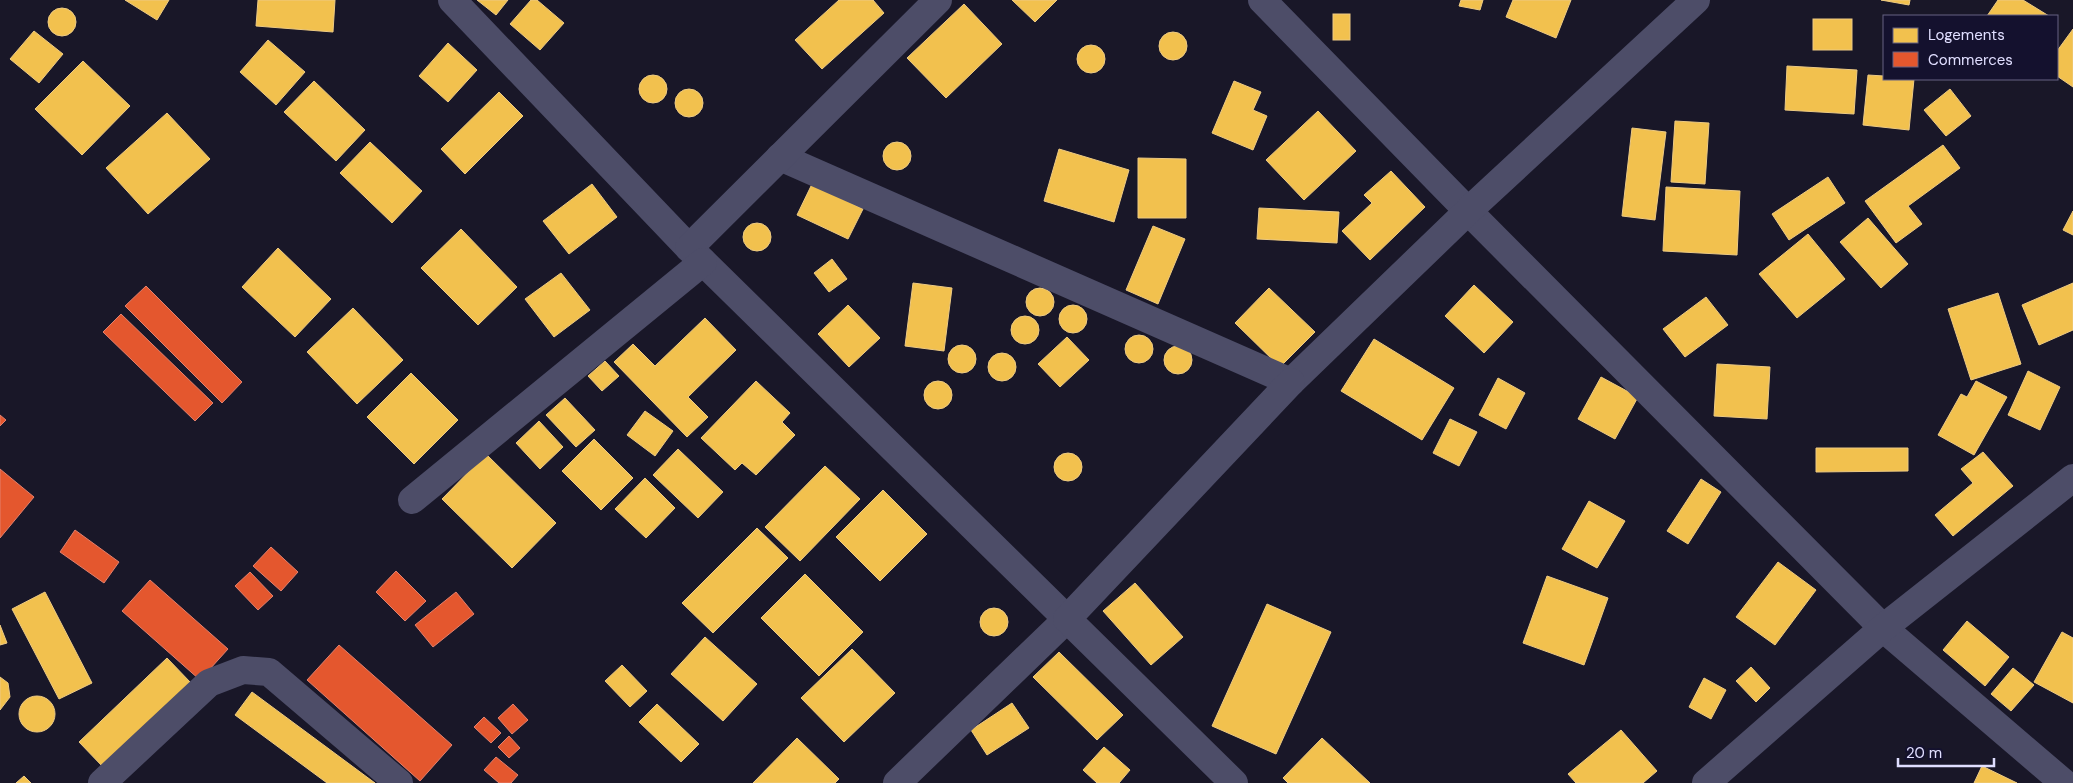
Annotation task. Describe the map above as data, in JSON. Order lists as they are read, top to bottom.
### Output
{
  "legend": ["Logements", "Commerces"],
  "scale_bar": "20 m"
}
